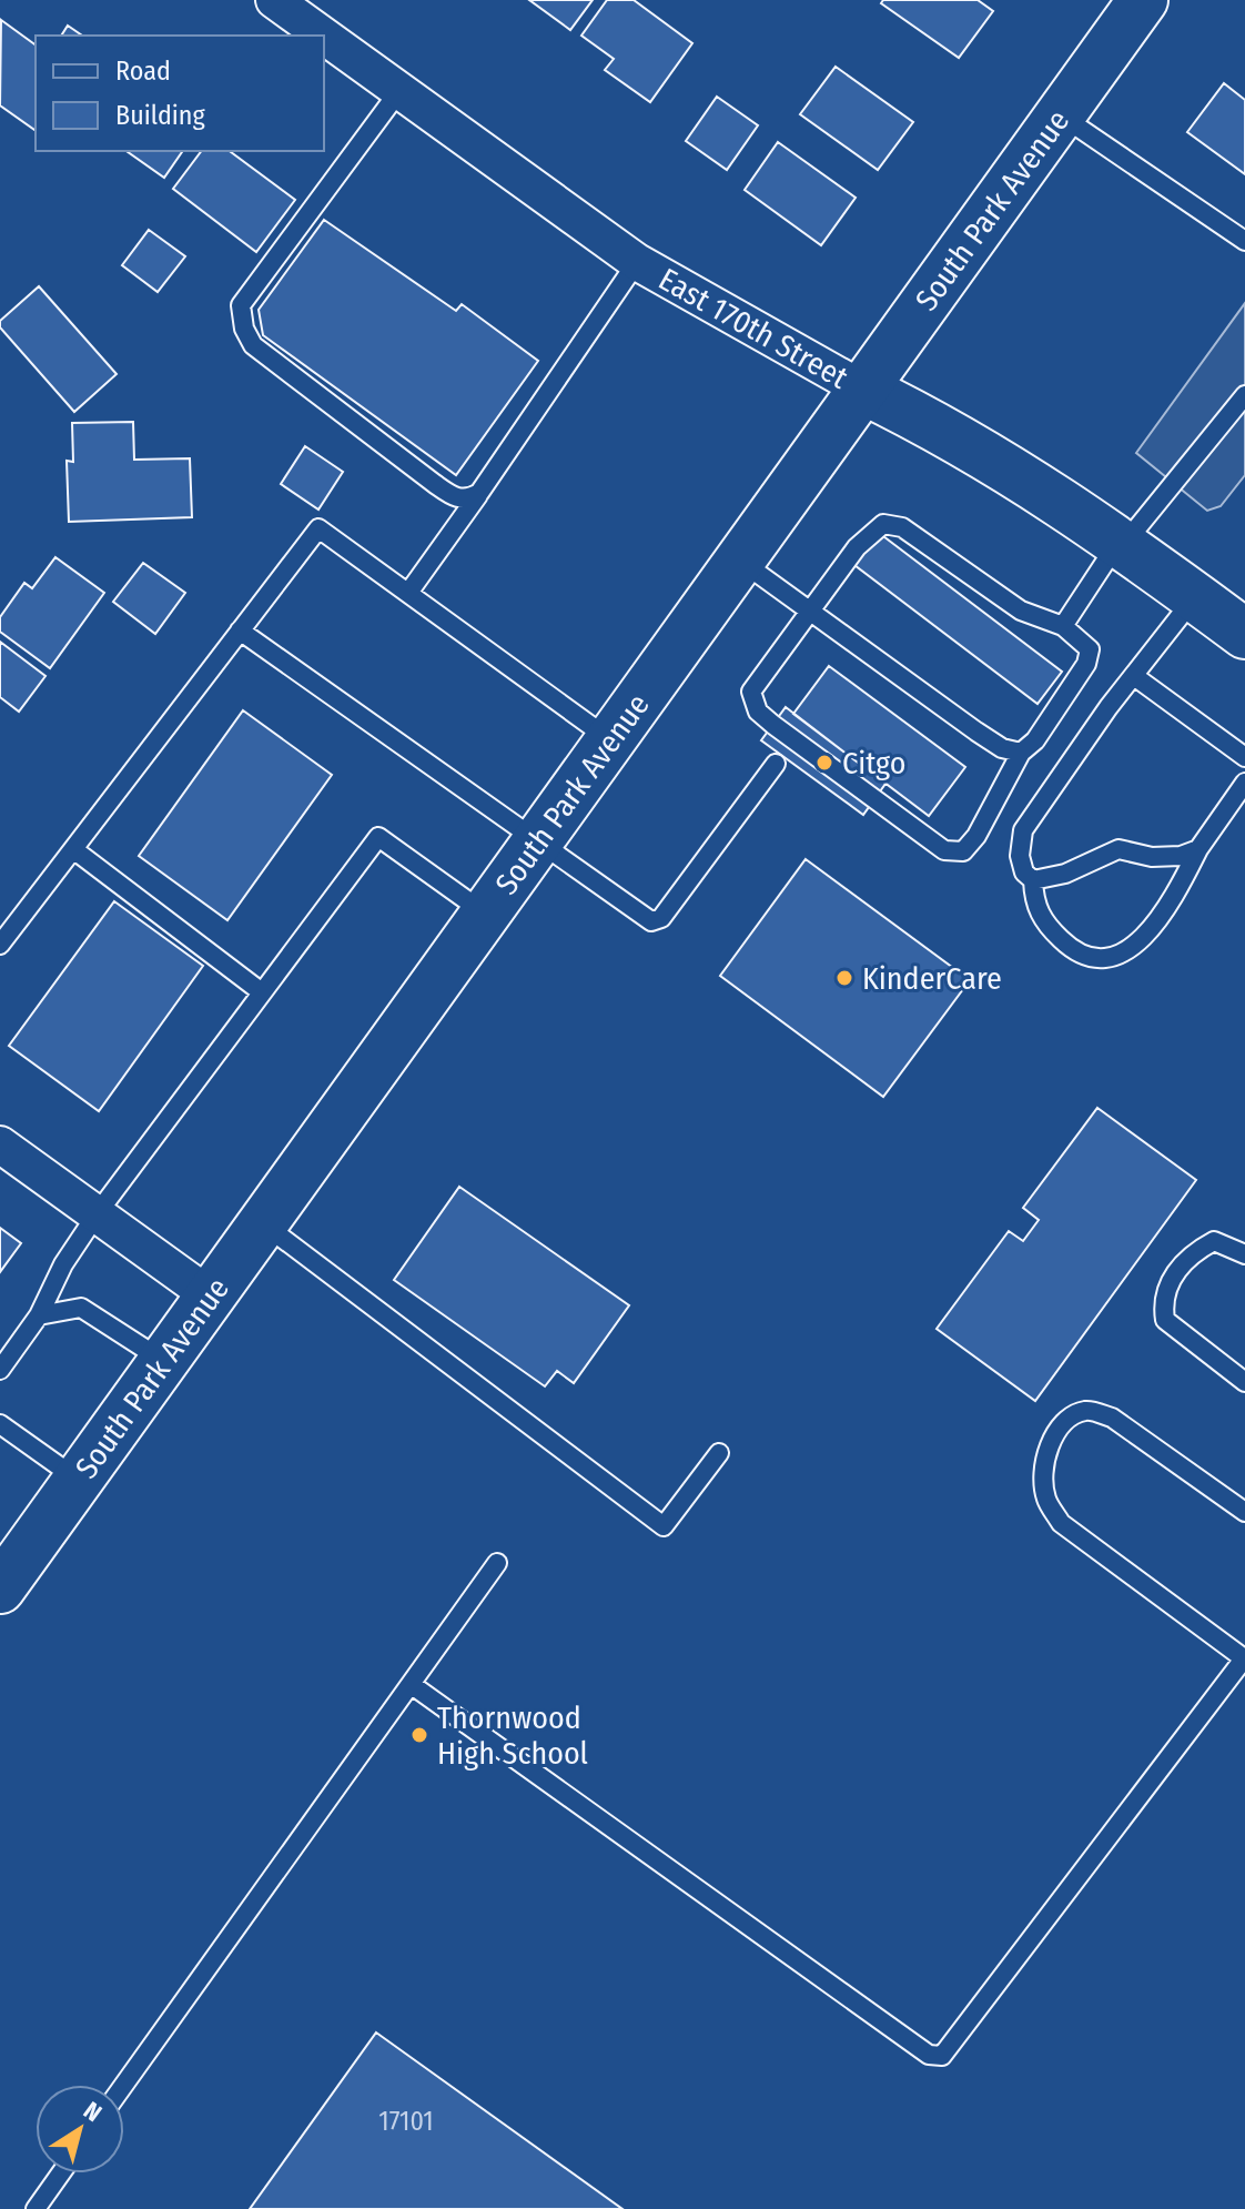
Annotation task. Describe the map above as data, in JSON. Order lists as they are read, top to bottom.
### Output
{
  "streets": {
    "street": ["South Park Avenue", "East 170th Street"]
  },
  "crossings": [
    ["South Park Avenue", "East 170th Street"]
  ],
  "places": ["Citgo", "KinderCare", "Thornwood High School"],
  "house_numbers": ["17101"],
  "legend": ["Road", "Building"],
  "north": "top right"
}
